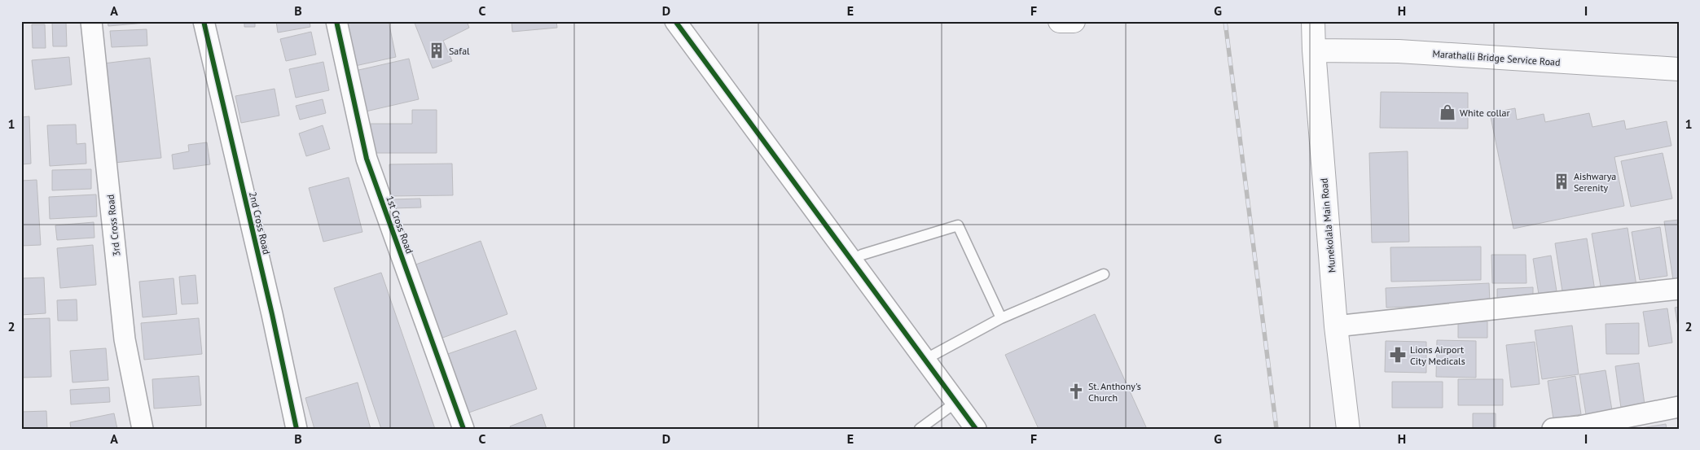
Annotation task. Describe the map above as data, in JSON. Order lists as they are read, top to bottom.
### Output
{
  "streets": {
    "street": [
      "Marathalli Bridge Service Road",
      "2nd Cross Road",
      "1st Cross Road",
      "3rd Cross Road",
      "Munekolala Main Road"
    ]
  },
  "crossings": [
    ["Marathalli Bridge Service Road", "Munekolala Main Road"]
  ],
  "places": {
    "building": ["Safal", "Aishwarya Serenity"],
    "shop": ["White collar"],
    "pharmacy": ["Lions Airport City Medicals"],
    "church": ["St. Anthony's Church"]
  },
  "grid": {
    "columns": [
      "A",
      "B",
      "C",
      "D",
      "E",
      "F",
      "G",
      "H",
      "I"
    ],
    "rows": ["1", "2"]
  }
}
